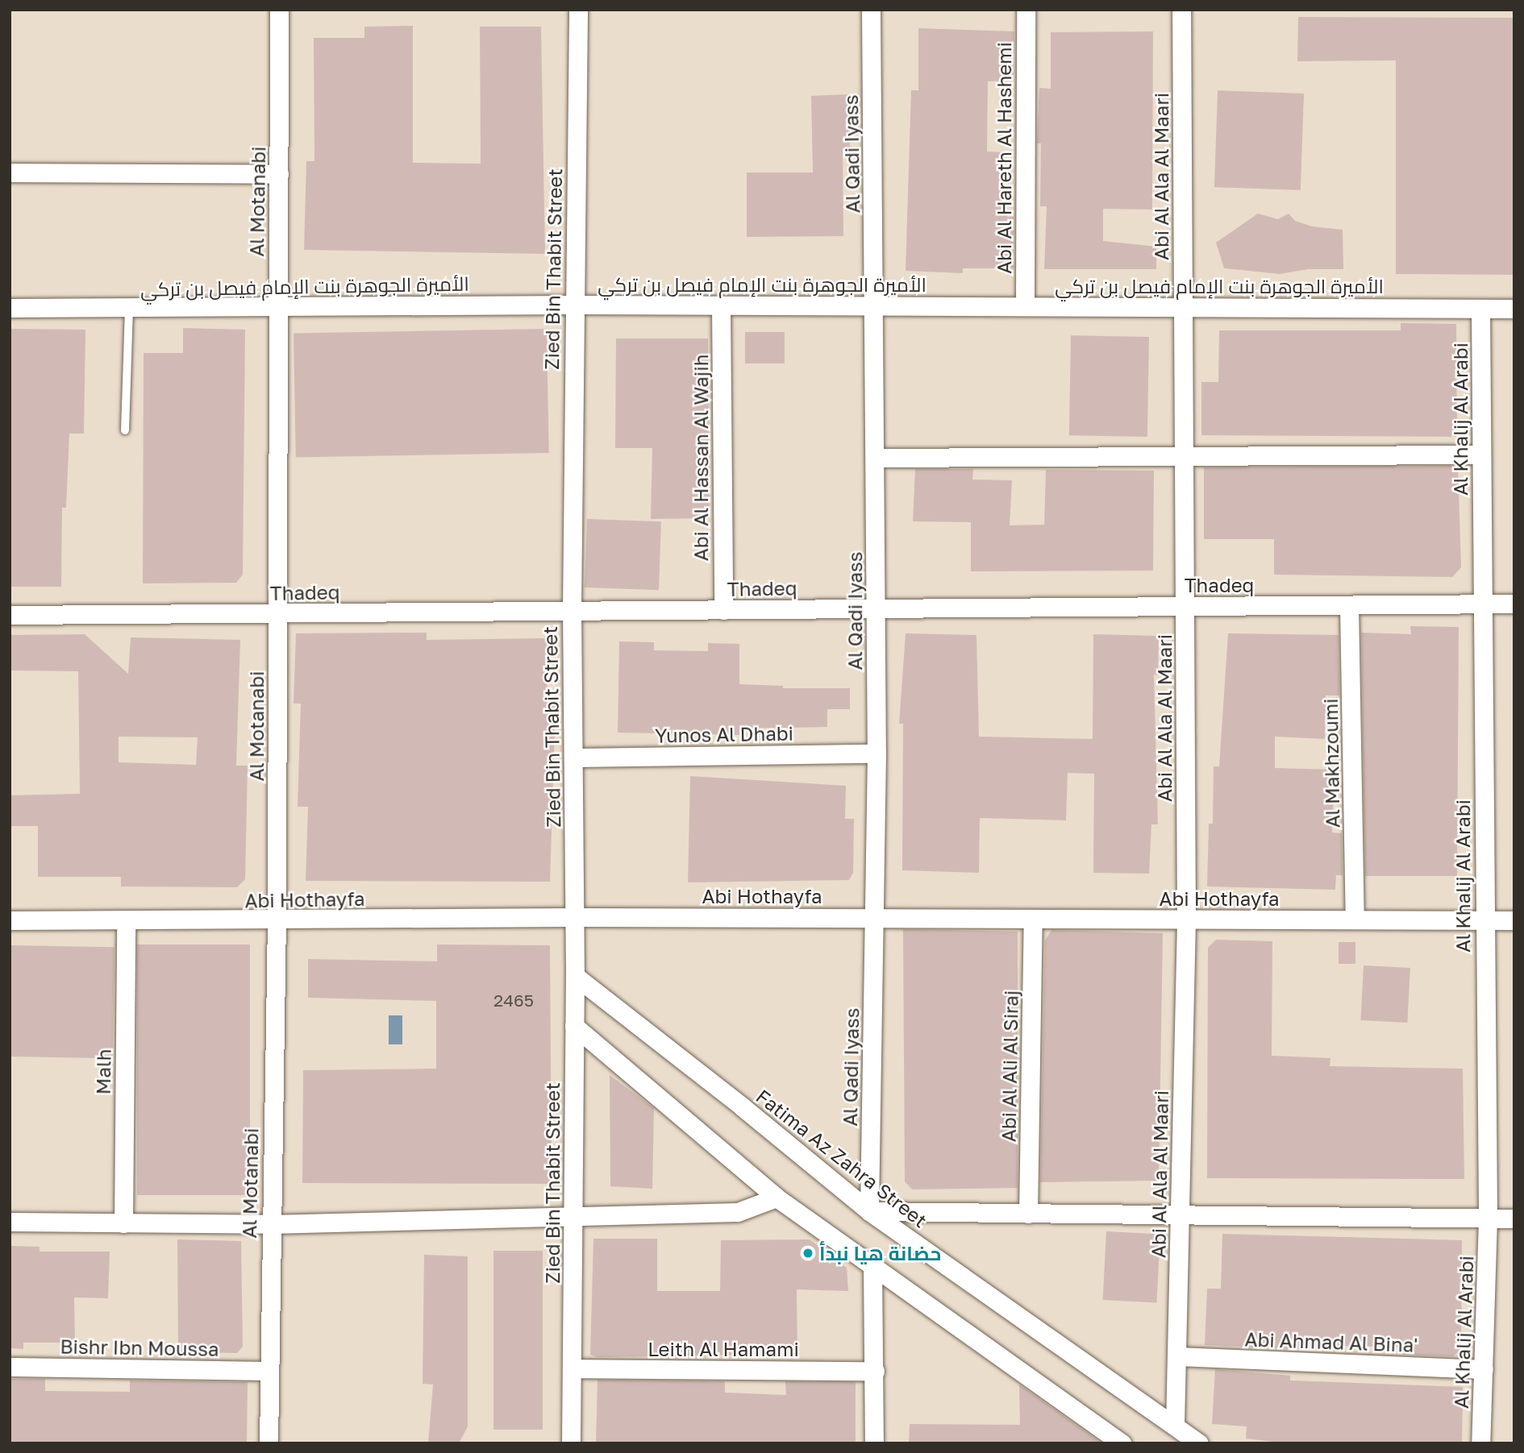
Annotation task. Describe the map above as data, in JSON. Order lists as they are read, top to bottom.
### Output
{
  "streets": {
    "street": [
      "Al Qadi Iyass",
      "Abi Al Hareth Al Hashemi",
      "Abi Al Ala Al Maari",
      "Al Motanabi",
      "Zied Bin Thabit Street",
      "الأميرة الجوهرة بنت الإمام فيصل بن تركي",
      "Al Khalij Al Arabi",
      "Abi Al Hassan Al Wajih",
      "Thadeq",
      "Yunos Al Dhabi",
      "Al Makhzoumi",
      "Abi Hothayfa",
      "Abi Al Ali Al Siraj",
      "Malh",
      "Fatima Az Zahra Street",
      "Abi Ahmad Al Bina'",
      "Bishr Ibn Moussa",
      "Leith Al Hamami"
    ]
  },
  "crossings": [
    ["Al Qadi Iyass", "الأميرة الجوهرة بنت الإمام فيصل بن تركي"],
    ["Al Qadi Iyass", "Thadeq"],
    ["Al Qadi Iyass", "Yunos Al Dhabi"],
    ["Al Qadi Iyass", "Abi Hothayfa"],
    ["Al Qadi Iyass", "Fatima Az Zahra Street"],
    ["Abi Al Hareth Al Hashemi", "الأميرة الجوهرة بنت الإمام فيصل بن تركي"],
    ["Abi Al Ala Al Maari", "الأميرة الجوهرة بنت الإمام فيصل بن تركي"],
    ["Abi Al Ala Al Maari", "Thadeq"],
    ["Abi Al Ala Al Maari", "Abi Hothayfa"],
    ["Abi Al Ala Al Maari", "Fatima Az Zahra Street"],
    ["Abi Al Ala Al Maari", "Abi Ahmad Al Bina'"],
    ["Al Motanabi", "الأميرة الجوهرة بنت الإمام فيصل بن تركي"],
    ["Al Motanabi", "Thadeq"],
    ["Al Motanabi", "Abi Hothayfa"],
    ["Al Motanabi", "Bishr Ibn Moussa"],
    ["Zied Bin Thabit Street", "الأميرة الجوهرة بنت الإمام فيصل بن تركي"],
    ["Zied Bin Thabit Street", "Thadeq"],
    ["Zied Bin Thabit Street", "Yunos Al Dhabi"],
    ["Zied Bin Thabit Street", "Abi Hothayfa"],
    ["Zied Bin Thabit Street", "Fatima Az Zahra Street"],
    ["Zied Bin Thabit Street", "Leith Al Hamami"],
    ["الأميرة الجوهرة بنت الإمام فيصل بن تركي", "Al Khalij Al Arabi"],
    ["الأميرة الجوهرة بنت الإمام فيصل بن تركي", "Abi Al Hassan Al Wajih"],
    ["Al Khalij Al Arabi", "Thadeq"],
    ["Al Khalij Al Arabi", "Abi Hothayfa"],
    ["Al Khalij Al Arabi", "Abi Ahmad Al Bina'"],
    ["Abi Al Hassan Al Wajih", "Thadeq"],
    ["Thadeq", "Al Makhzoumi"],
    ["Al Makhzoumi", "Abi Hothayfa"],
    ["Abi Hothayfa", "Abi Al Ali Al Siraj"],
    ["Abi Hothayfa", "Malh"]
  ],
  "places": ["حضانة هيا نبدأ"],
  "house_numbers": ["2465"]
}
